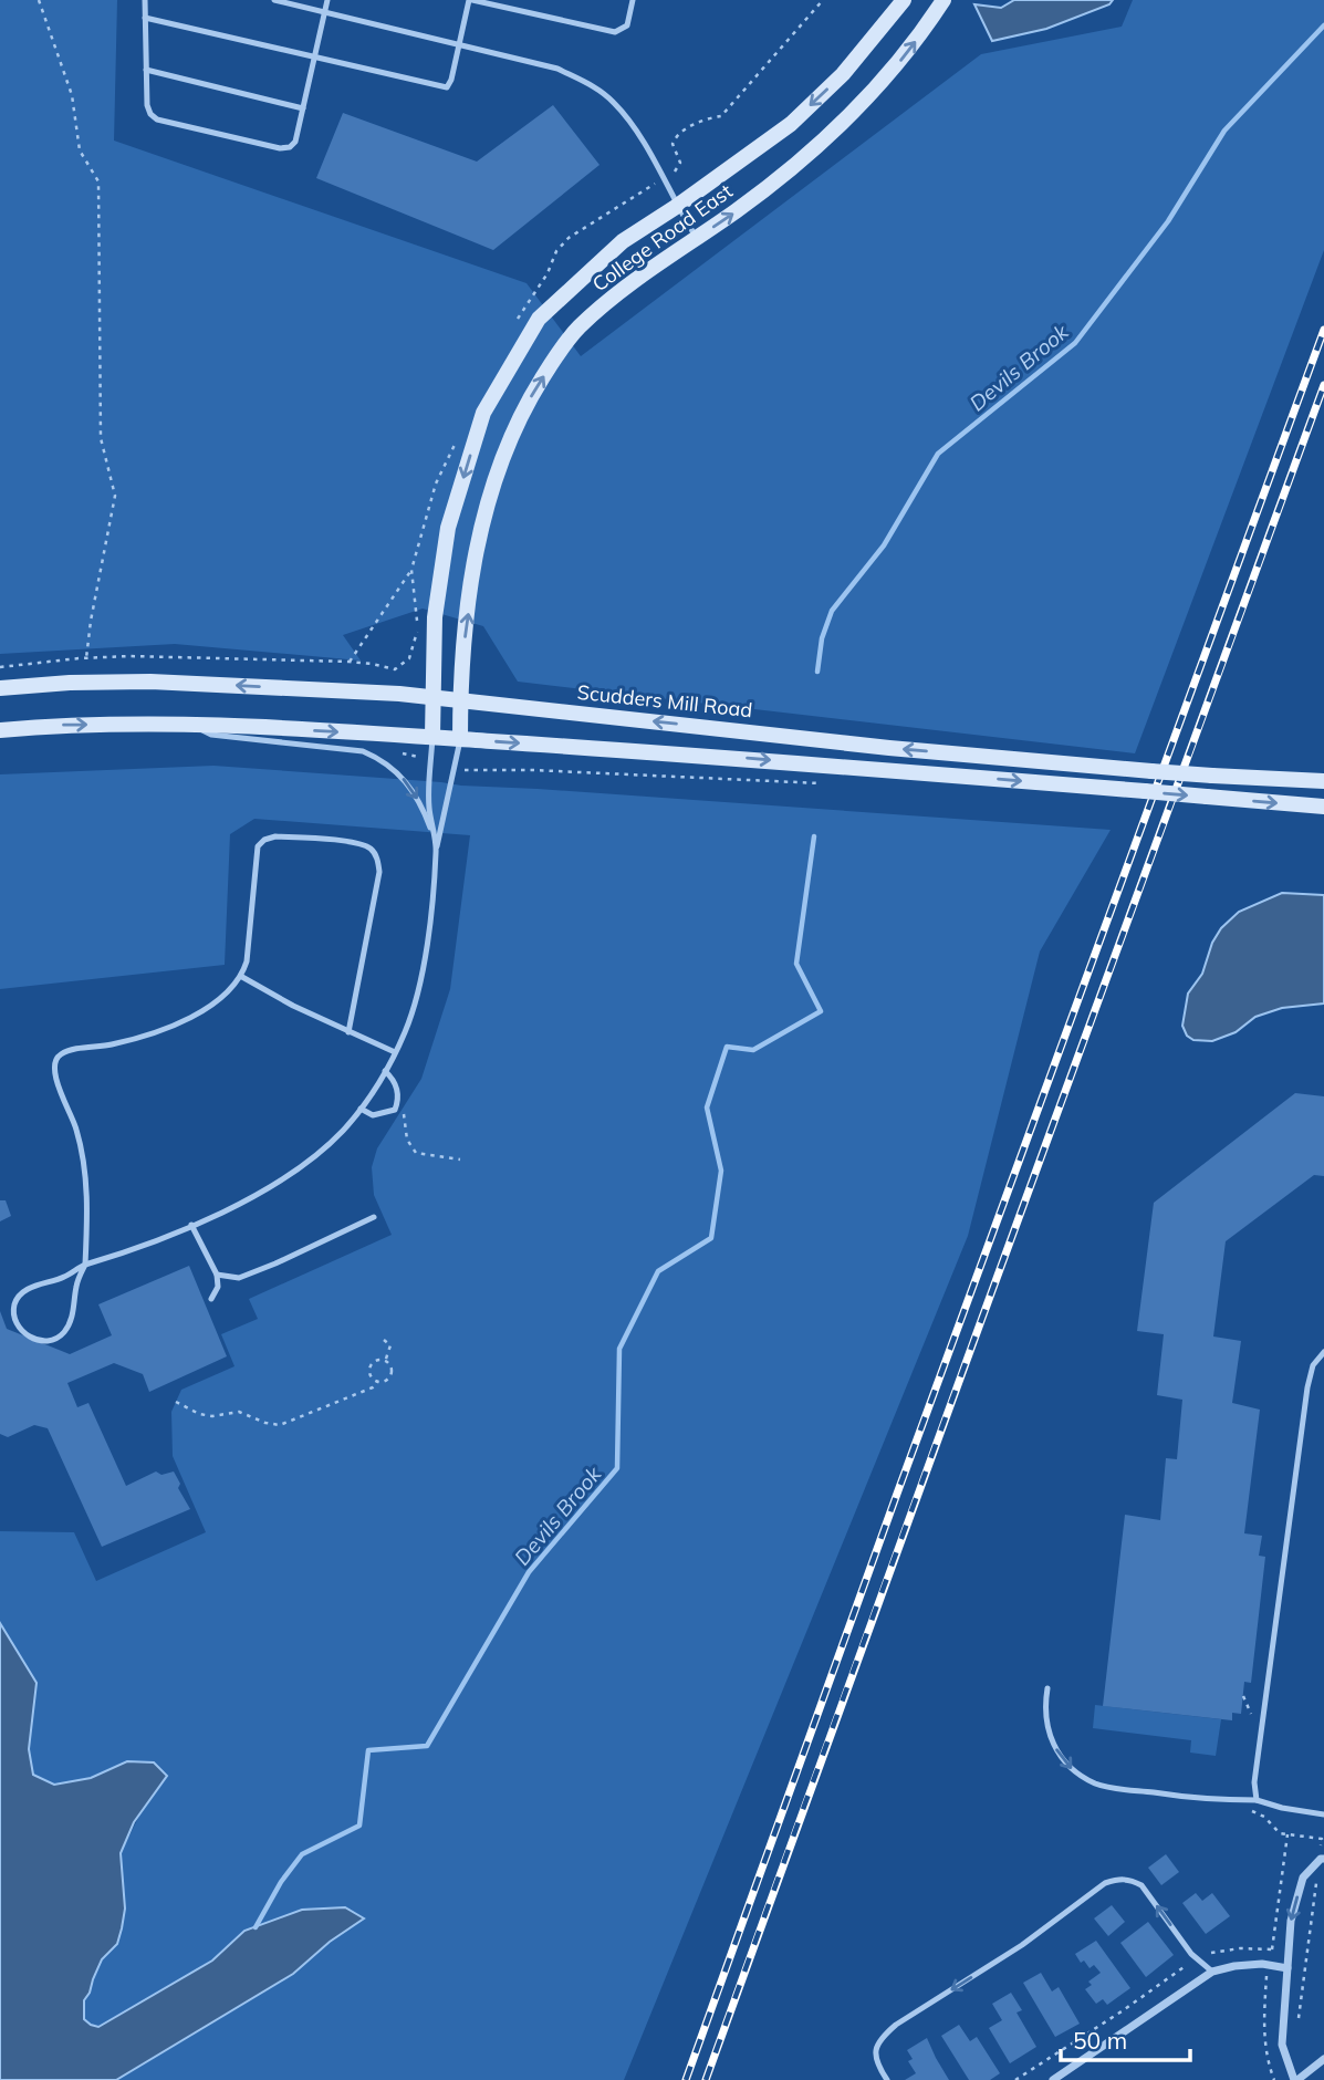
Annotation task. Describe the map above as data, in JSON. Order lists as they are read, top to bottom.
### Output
{
  "streets": {
    "main road": ["College Road East", "Scudders Mill Road"]
  },
  "crossings": [
    ["College Road East", "Scudders Mill Road"]
  ],
  "water": ["Devils Brook"],
  "scale_bar": "50 m"
}
